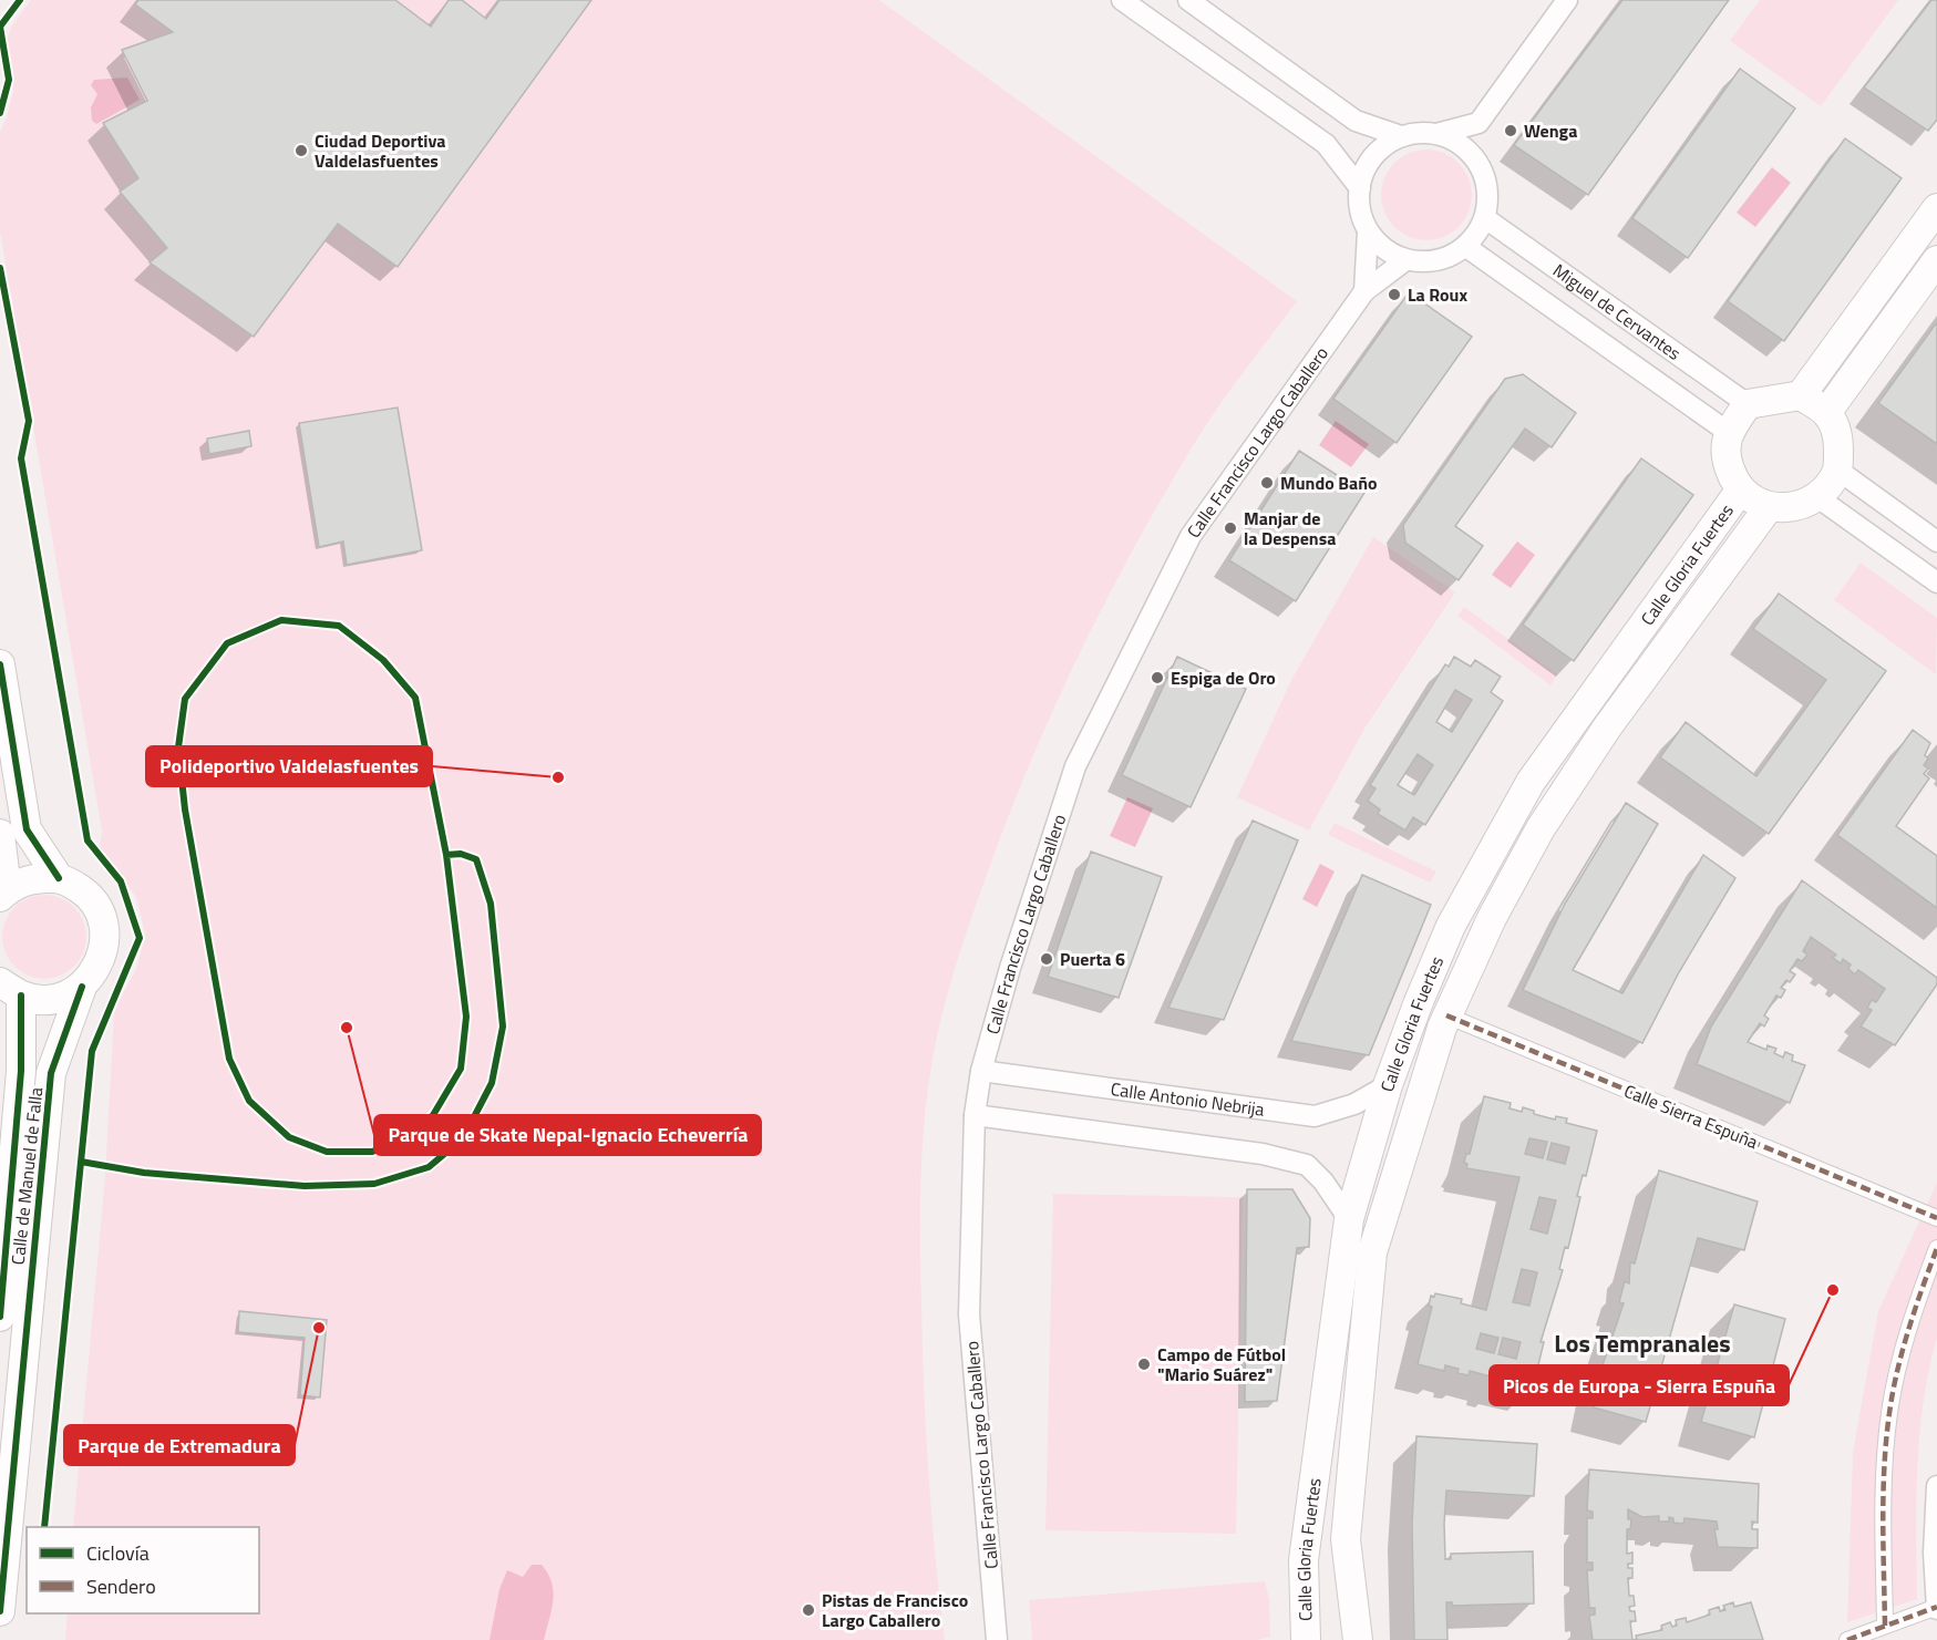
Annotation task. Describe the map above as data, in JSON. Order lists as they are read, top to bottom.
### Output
{
  "streets": {
    "main road": ["Calle Gloria Fuertes", "Calle de Manuel de Falla"],
    "street": [
      "Miguel de Cervantes",
      "Calle Francisco Largo Caballero",
      "Calle Antonio Nebrija",
      "Calle Sierra Espuña"
    ]
  },
  "crossings": [
    ["Miguel de Cervantes", "Calle Francisco Largo Caballero"],
    ["Miguel de Cervantes", "Calle Gloria Fuertes"],
    ["Calle Francisco Largo Caballero", "Calle Antonio Nebrija"],
    ["Calle Gloria Fuertes", "Calle Antonio Nebrija"],
    ["Calle Gloria Fuertes", "Calle Sierra Espuña"]
  ],
  "districts": ["Los Tempranales"],
  "places": [
    "Wenga",
    "Ciudad Deportiva Valdelasfuentes",
    "La Roux",
    "Mundo Baño",
    "Manjar de la Despensa",
    "Espiga de Oro",
    "Polideportivo Valdelasfuentes",
    "Puerta 6",
    "Parque de Skate Nepal-Ignacio Echeverría",
    "Picos de Europa - Sierra Espuña",
    "Parque de Extremadura",
    "Campo de Fútbol \"Mario Suárez\"",
    "Pistas de Francisco Largo Caballero"
  ],
  "legend": ["Ciclovía", "Sendero"]
}
